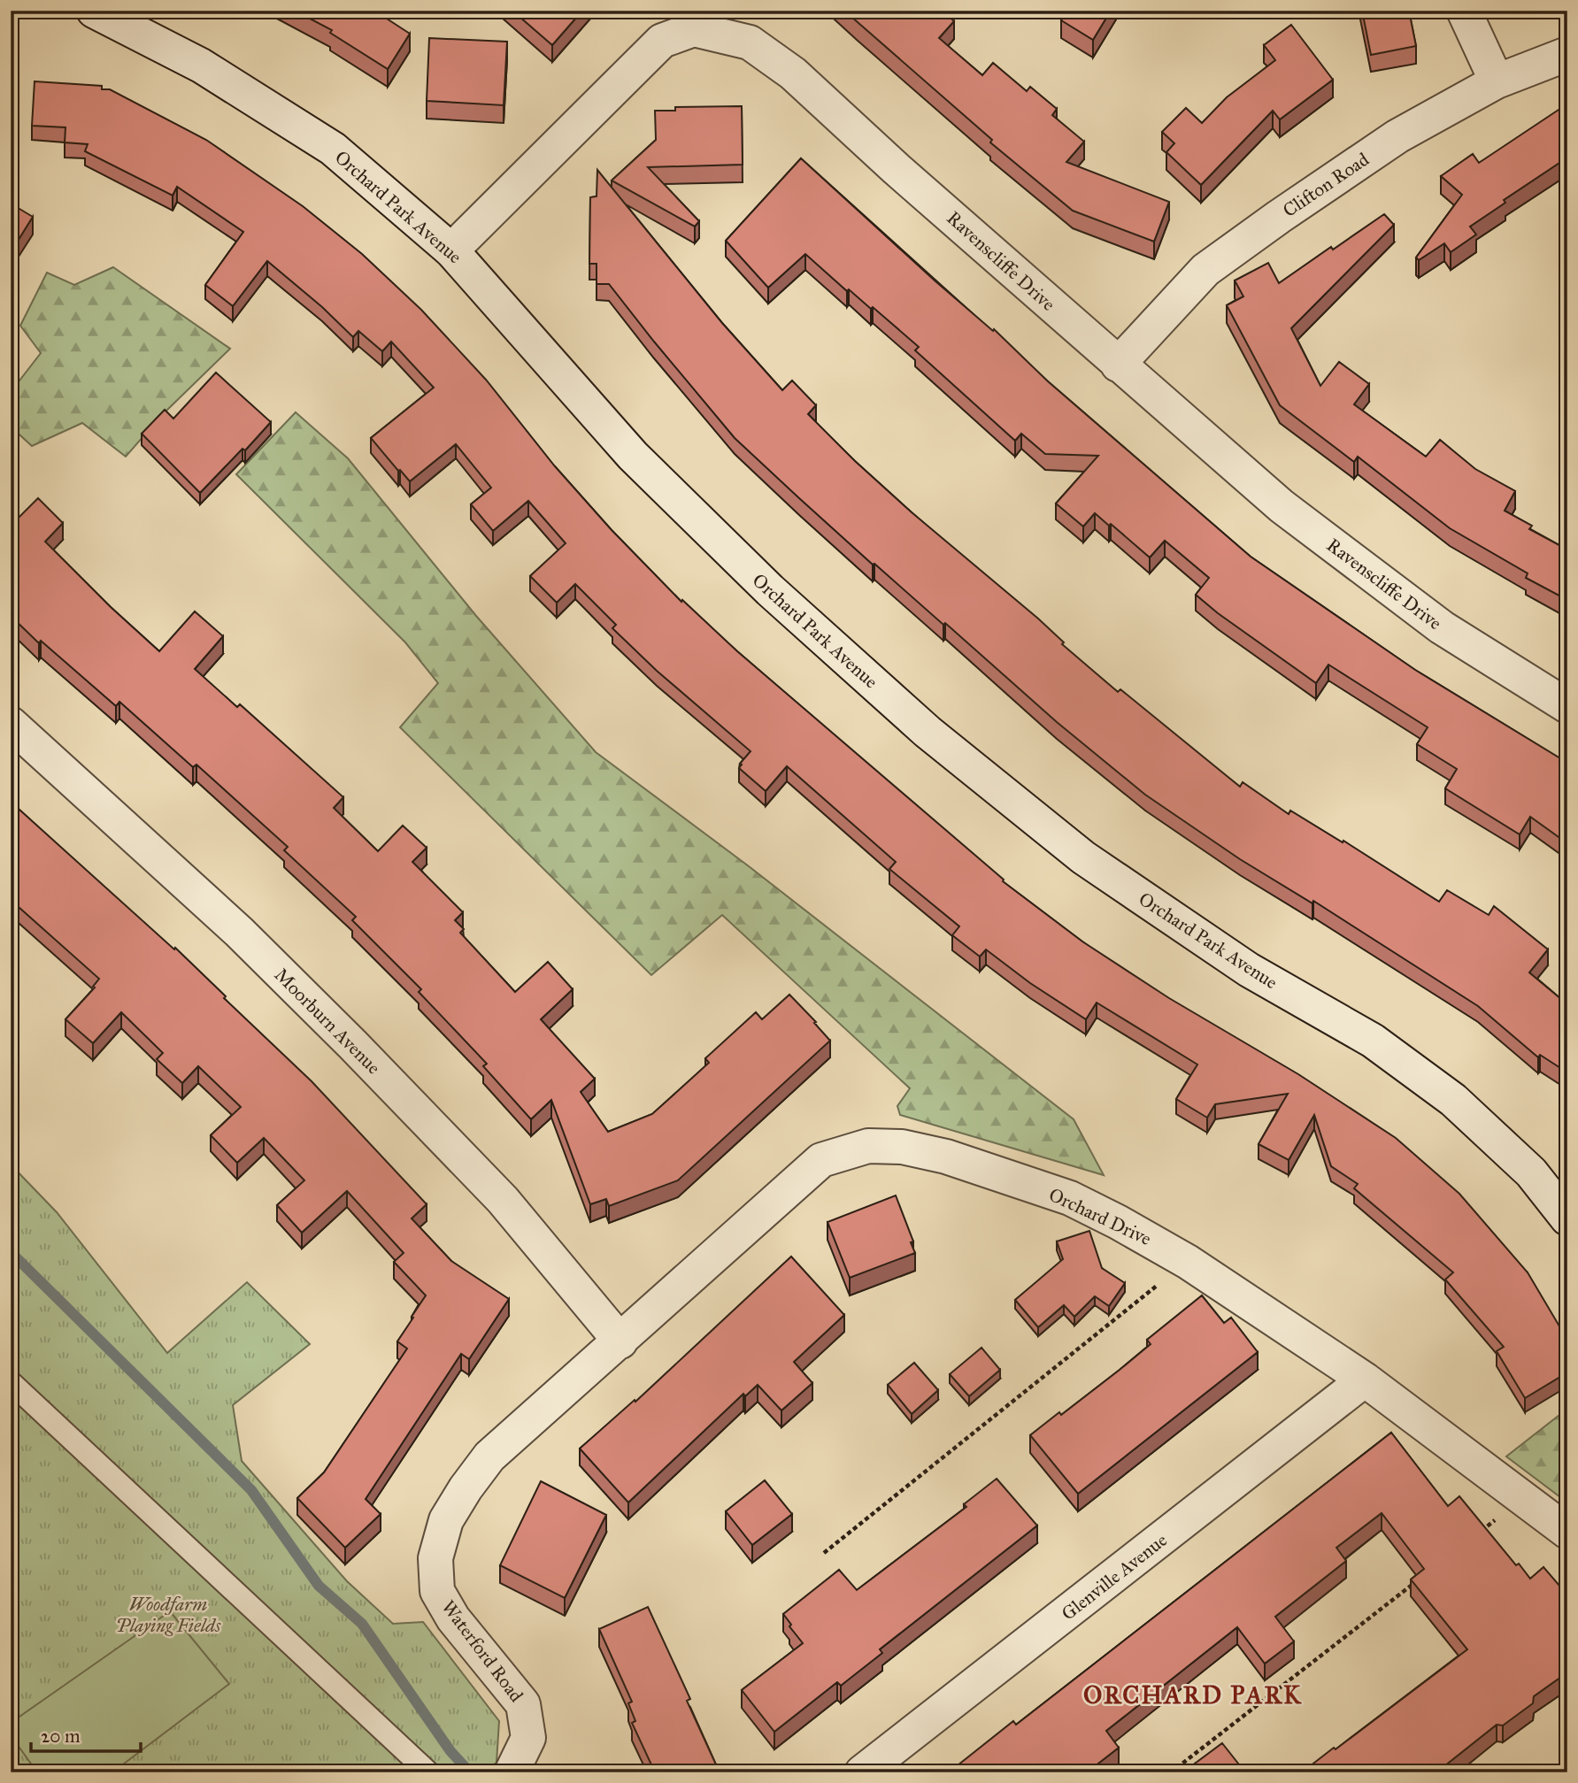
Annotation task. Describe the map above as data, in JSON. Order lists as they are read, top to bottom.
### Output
{
  "streets": {
    "street": [
      "Clifton Road",
      "Orchard Park Avenue",
      "Ravenscliffe Drive",
      "Moorburn Avenue",
      "Orchard Drive",
      "Glenville Avenue",
      "Waterford Road"
    ]
  },
  "crossings": [
    ["Clifton Road", "Ravenscliffe Drive"],
    ["Orchard Park Avenue", "Ravenscliffe Drive"],
    ["Moorburn Avenue", "Orchard Drive"],
    ["Moorburn Avenue", "Waterford Road"],
    ["Orchard Drive", "Glenville Avenue"],
    ["Orchard Drive", "Waterford Road"]
  ],
  "districts": ["ORCHARD PARK"],
  "parks": ["Woodfarm Playing Fields"],
  "scale_bar": "20 m"
}
